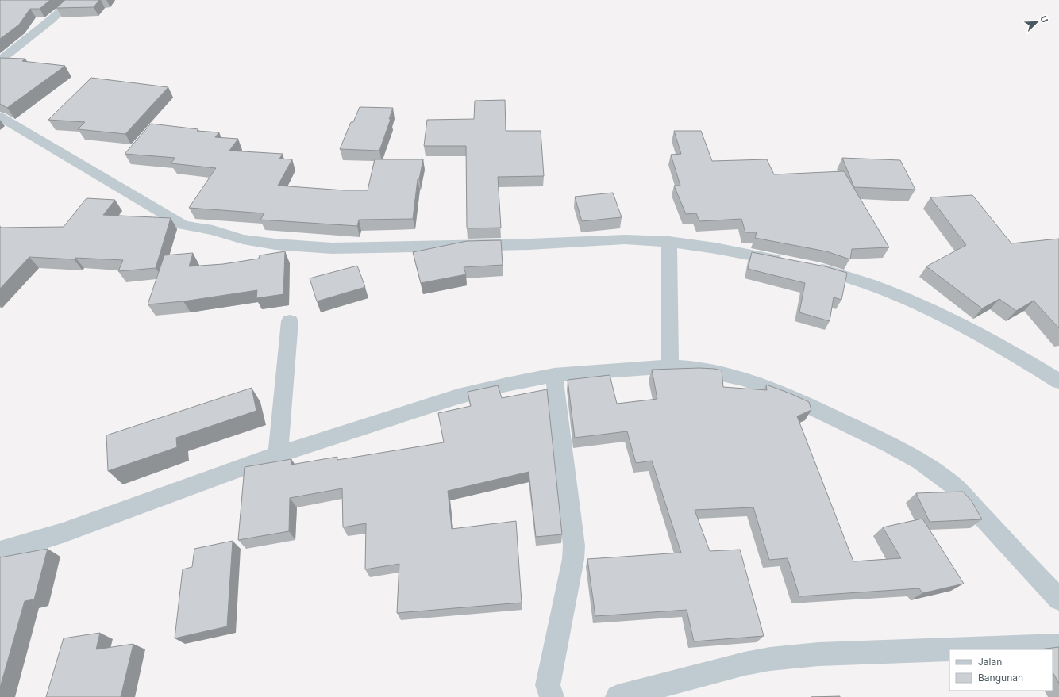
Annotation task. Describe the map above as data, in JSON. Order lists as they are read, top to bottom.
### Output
{
  "legend": ["Jalan", "Bangunan"],
  "north": "top right"
}
